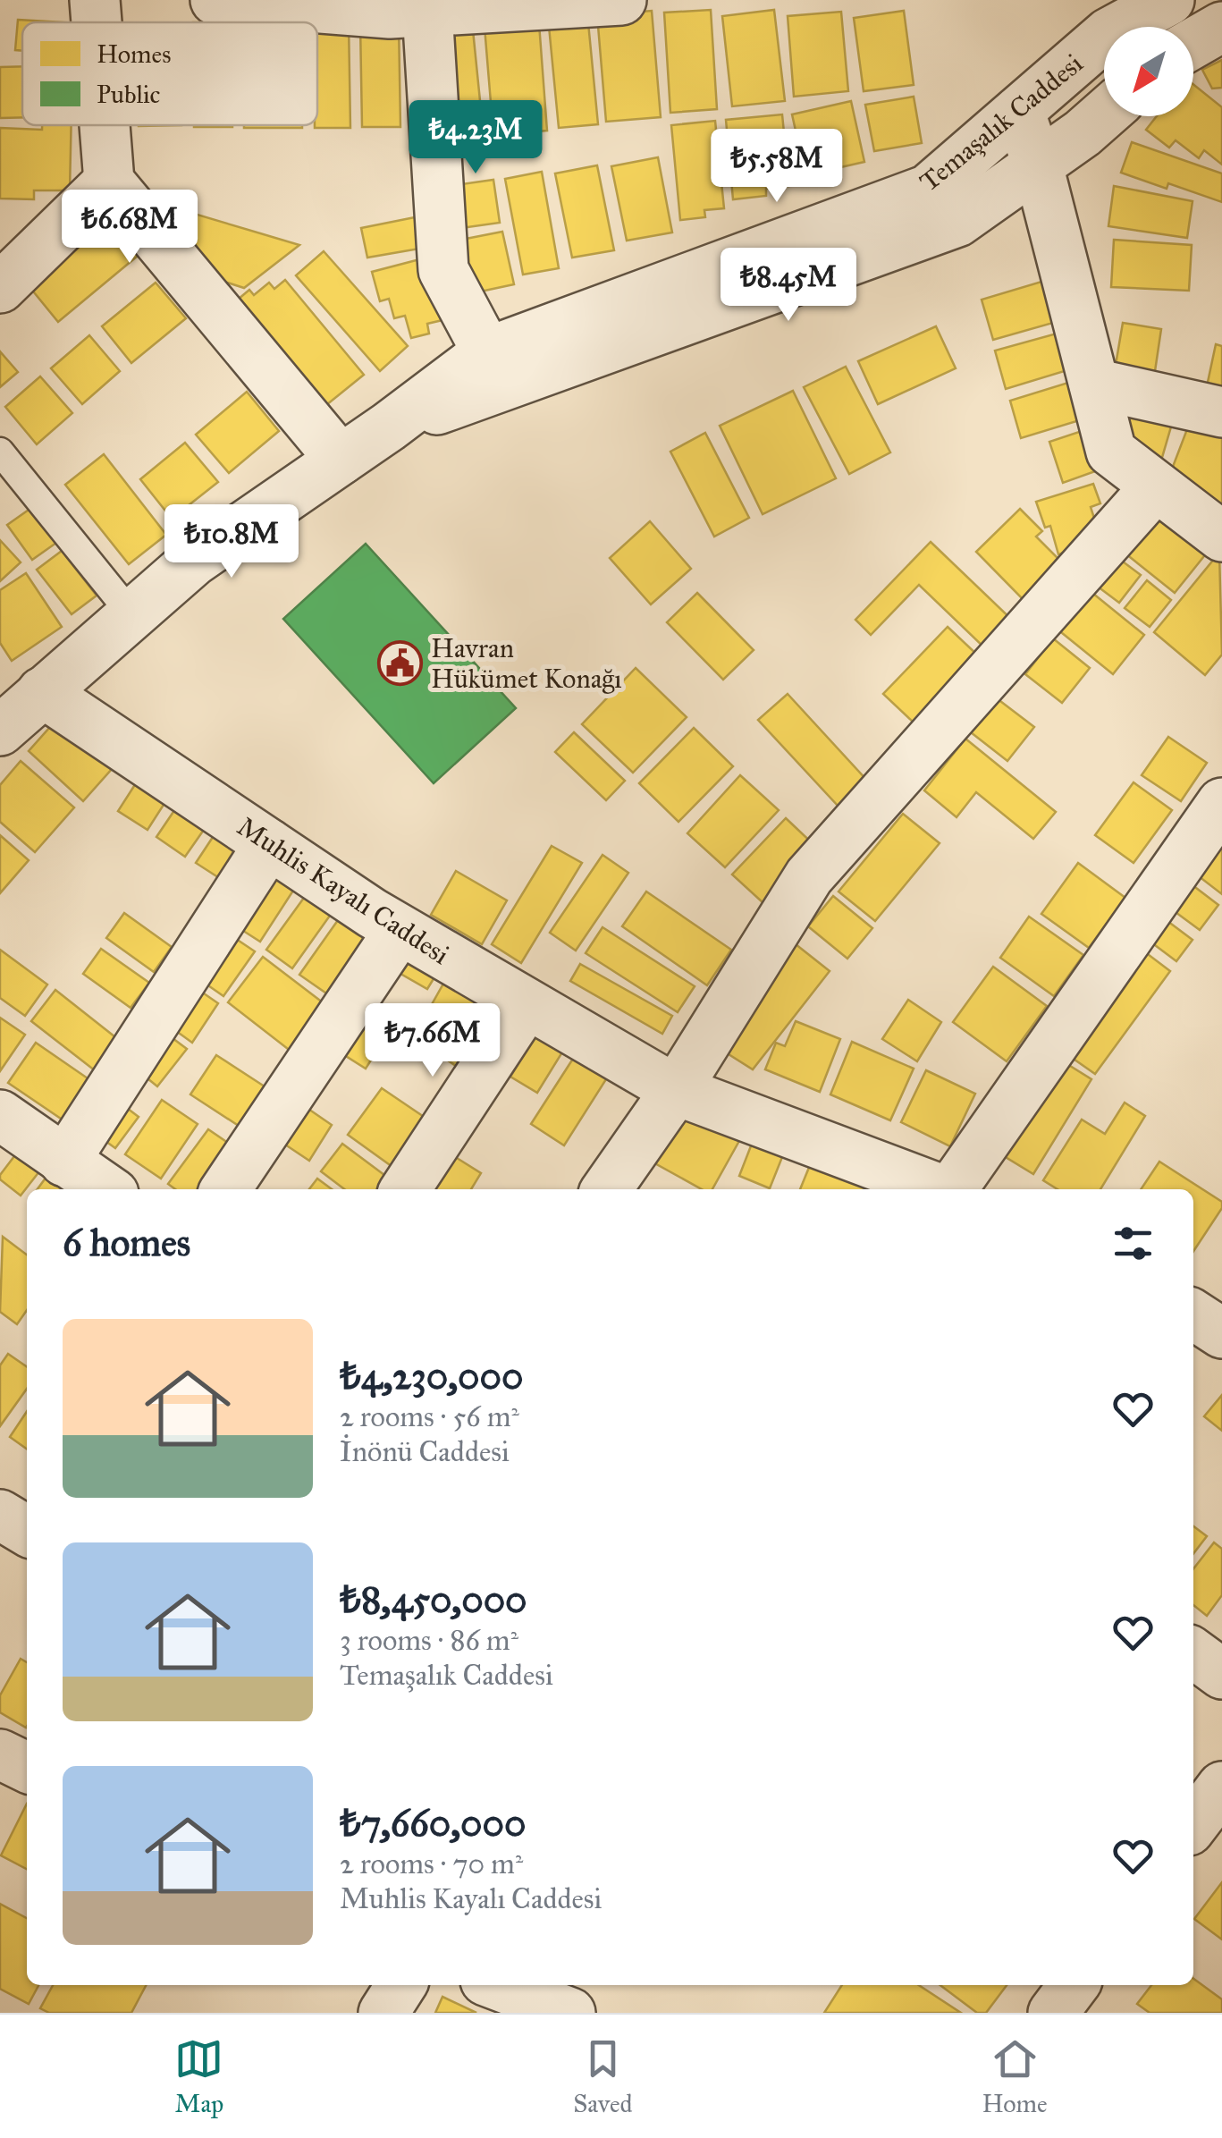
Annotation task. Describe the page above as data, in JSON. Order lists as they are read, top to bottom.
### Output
{
  "streets": {
    "street": ["Temaşalık Caddesi", "Muhlis Kayalı Caddesi"]
  },
  "crossings": [
    ["Temaşalık Caddesi", "Muhlis Kayalı Caddesi"]
  ],
  "places": {
    "public building": ["Havran Hükümet Konağı"]
  },
  "legend": ["Homes", "Public"],
  "north": "bottom left",
  "page": {
    "price": [
      "₺4.23M",
      "₺5.58M",
      "₺6.68M",
      "₺8.45M",
      "₺10.8M",
      "₺7.66M"
    ],
    "heading": "6 homes",
    "list": [
      {
        "name": "₺4,230,000",
        "note": "2 rooms · 56 m² · İnönü Caddesi"
      },
      {
        "name": "₺8,450,000",
        "note": "3 rooms · 86 m² · Temaşalık Caddesi"
      },
      {
        "name": "₺7,660,000",
        "note": "2 rooms · 70 m² · Muhlis Kayalı Caddesi"
      }
    ],
    "tabs": ["Map", "Saved", "Home"]
  }
}
